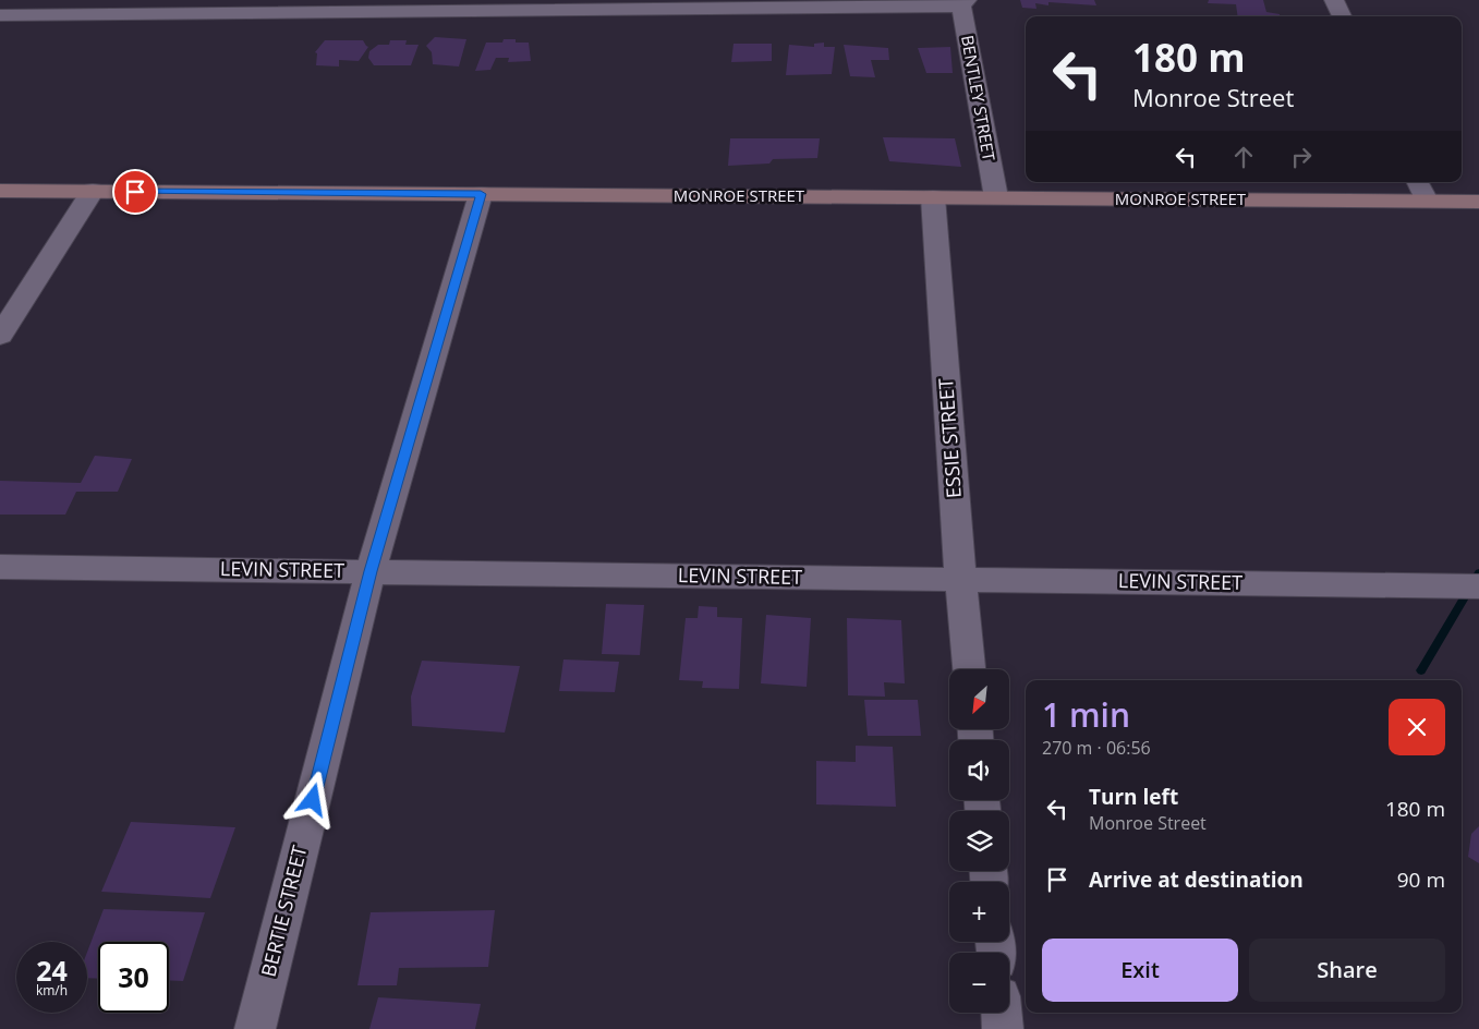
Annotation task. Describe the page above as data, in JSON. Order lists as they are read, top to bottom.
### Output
{
  "streets": {
    "main road": ["MONROE STREET"],
    "street": [
      "BENTLEY STREET",
      "ESSIE STREET",
      "LEVIN STREET",
      "BERTIE STREET"
    ]
  },
  "crossings": [
    ["BENTLEY STREET", "MONROE STREET"],
    ["MONROE STREET", "ESSIE STREET"],
    ["MONROE STREET", "BERTIE STREET"],
    ["ESSIE STREET", "LEVIN STREET"],
    ["LEVIN STREET", "BERTIE STREET"]
  ],
  "north": "bottom left",
  "page": {
    "turn": ["180 m", "Monroe Street"],
    "map_buttons": ["+", "−"],
    "heading": ["1 min", "270 m · 06:56"],
    "list": [
      {
        "name": "Turn left",
        "note": "Monroe Street",
        "value": "180 m"
      },
      {
        "name": "Arrive at destination",
        "value": "90 m"
      }
    ],
    "buttons": ["Exit", "Share"],
    "speed": "24 km/h",
    "limit": "30"
  }
}
